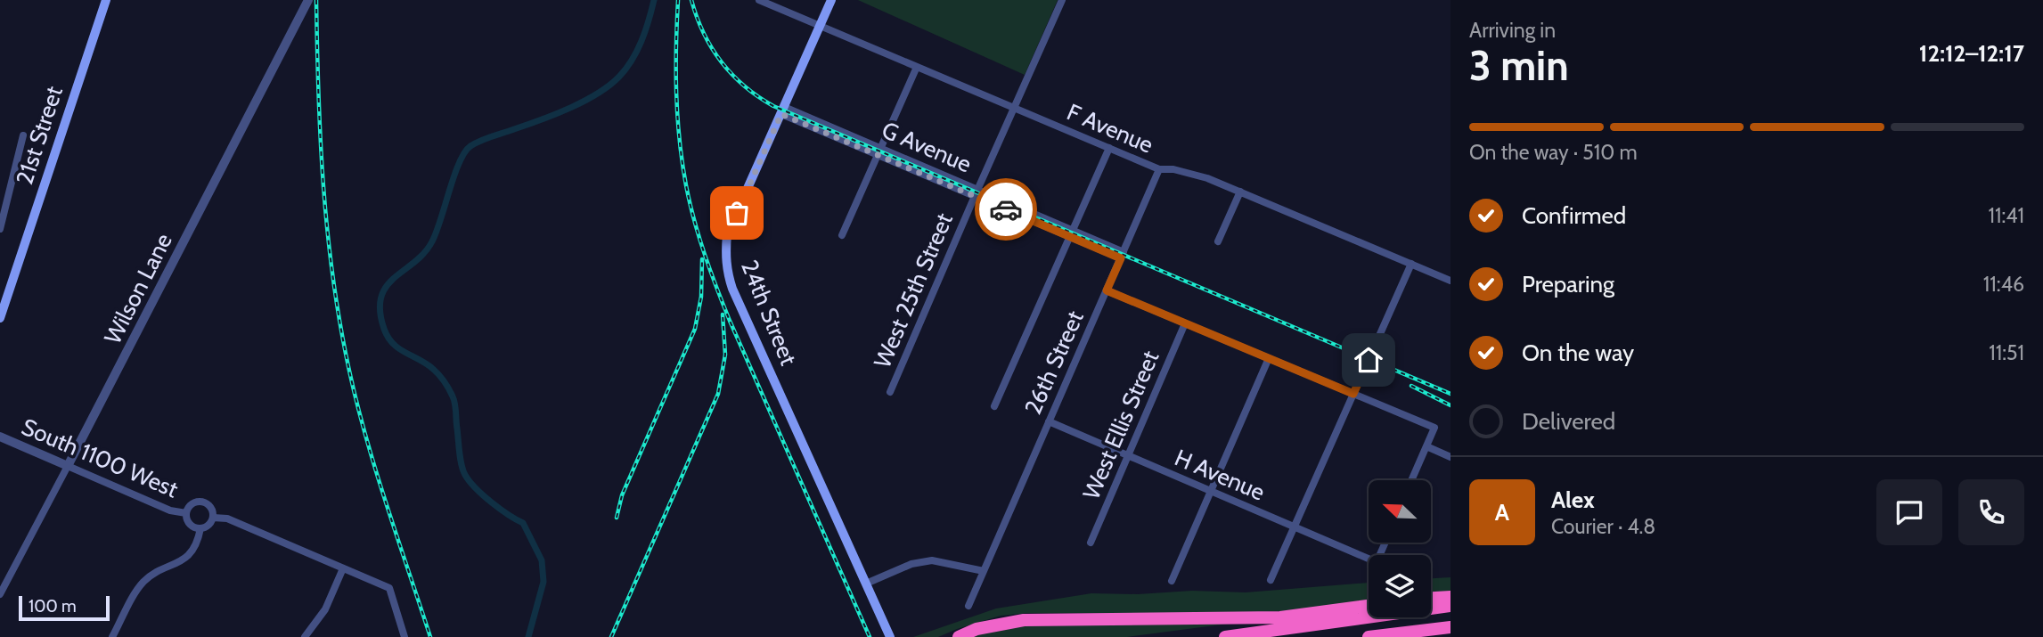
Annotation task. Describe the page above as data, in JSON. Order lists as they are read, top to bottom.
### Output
{
  "streets": {
    "main road": ["21st Street", "24th Street"],
    "street": [
      "F Avenue",
      "G Avenue",
      "Wilson Lane",
      "West 25th Street",
      "26th Street",
      "West Ellis Street",
      "South 1100 West",
      "H Avenue"
    ]
  },
  "crossings": [
    ["F Avenue", "West 25th Street"],
    ["F Avenue", "24th Street"],
    ["F Avenue", "26th Street"],
    ["G Avenue", "West 25th Street"],
    ["G Avenue", "24th Street"],
    ["G Avenue", "26th Street"],
    ["Wilson Lane", "South 1100 West"],
    ["26th Street", "H Avenue"],
    ["West Ellis Street", "H Avenue"]
  ],
  "scale_bar": "100 m",
  "north": "top left",
  "page": {
    "heading": ["3 min", "Arriving in", "12:12–12:17"],
    "panel": ["Alex", "Courier · 4.8"],
    "bar": "On the way · 510 m",
    "list": [
      ["Confirmed", "11:41"],
      ["Preparing", "11:46"],
      ["On the way", "11:51"],
      "Delivered"
    ],
    "round": "A",
    "scale": "100 m"
  }
}
